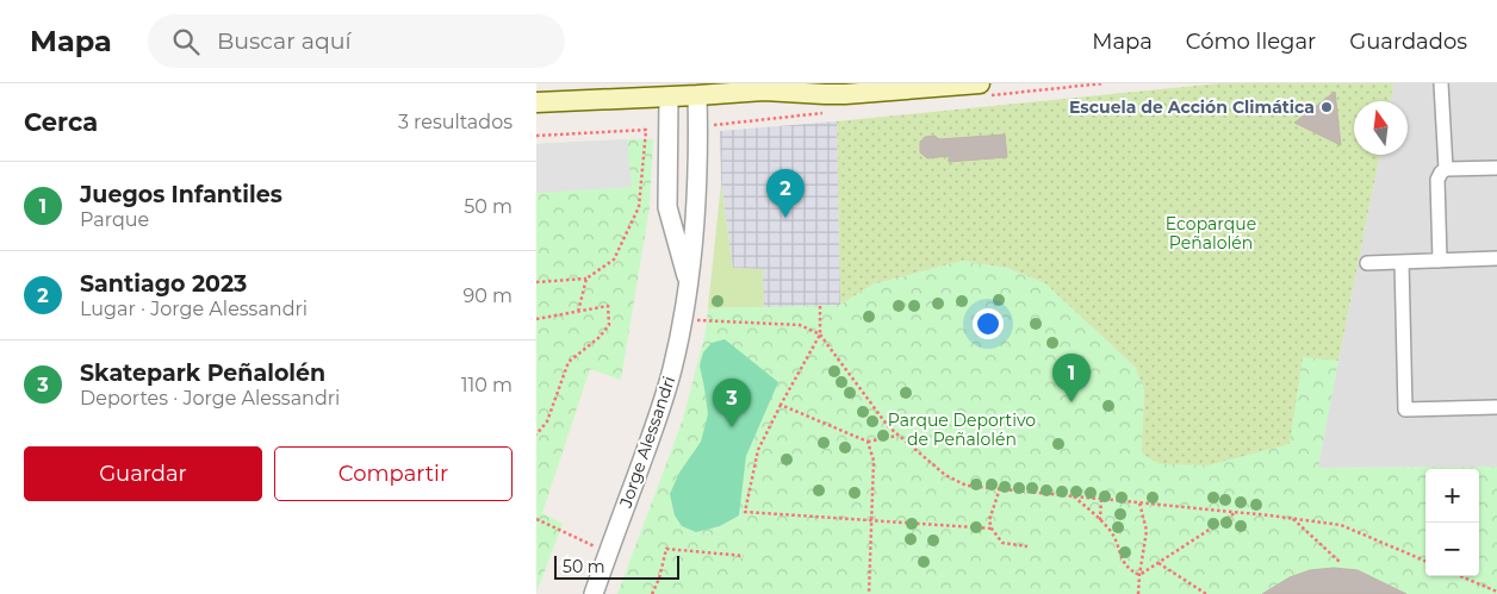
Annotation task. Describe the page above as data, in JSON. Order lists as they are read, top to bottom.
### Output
{
  "streets": {
    "street": ["Jorge Alessandri"]
  },
  "parks": ["Ecoparque Peñalolén", "Parque Deportivo de Peñalolén"],
  "places": ["Escuela de Acción Climática"],
  "scale_bar": "50 m",
  "north": "top",
  "page": {
    "header": "Mapa",
    "search": "Buscar aquí",
    "nav": ["Mapa", "Cómo llegar", "Guardados"],
    "heading": ["Cerca", "3 resultados"],
    "list": [
      {
        "mark": "1",
        "name": "Juegos Infantiles",
        "note": "Parque",
        "value": "50 m"
      },
      {
        "mark": "2",
        "name": "Santiago 2023",
        "note": "Lugar · Jorge Alessandri",
        "value": "90 m"
      },
      {
        "mark": "3",
        "name": "Skatepark Peñalolén",
        "note": "Deportes · Jorge Alessandri",
        "value": "110 m"
      }
    ],
    "pins": ["2", "1", "3"],
    "buttons": ["Guardar", "Compartir"],
    "map_buttons": ["+", "−"],
    "scale": "50 m"
  }
}
